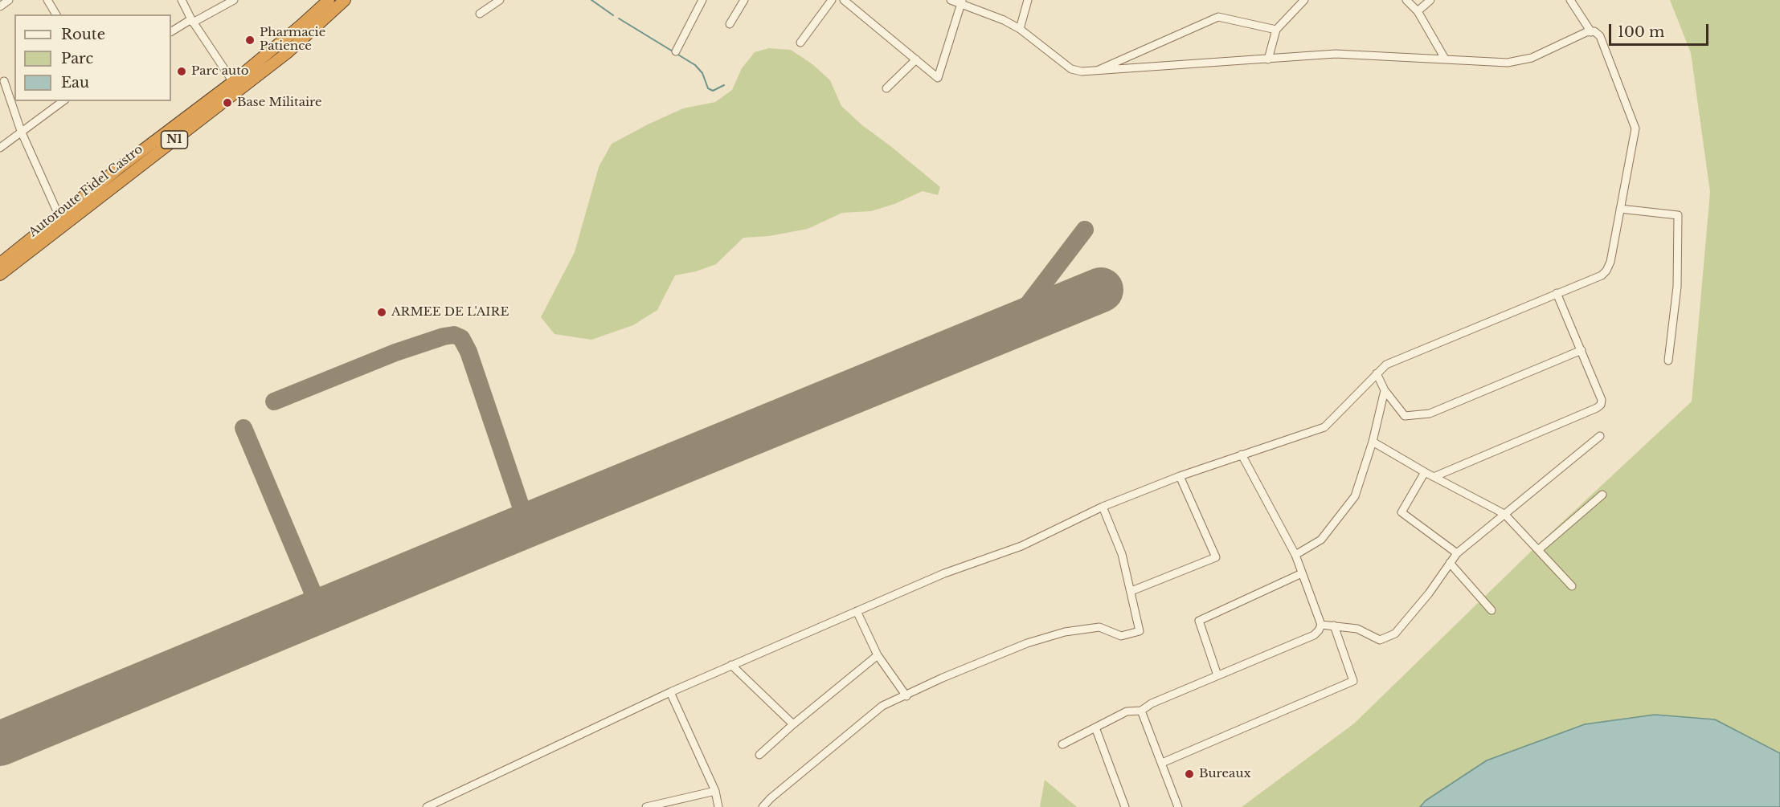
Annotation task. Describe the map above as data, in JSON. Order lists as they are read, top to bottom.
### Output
{
  "streets": {
    "highway": ["N1", "Autoroute Fidel Castro"]
  },
  "places": [
    "Pharmacie Patience",
    "Parc auto",
    "Base Militaire",
    "ARMEE DE L'AIRE",
    "Bureaux"
  ],
  "legend": ["Route", "Parc", "Eau"],
  "scale_bar": "100 m"
}
